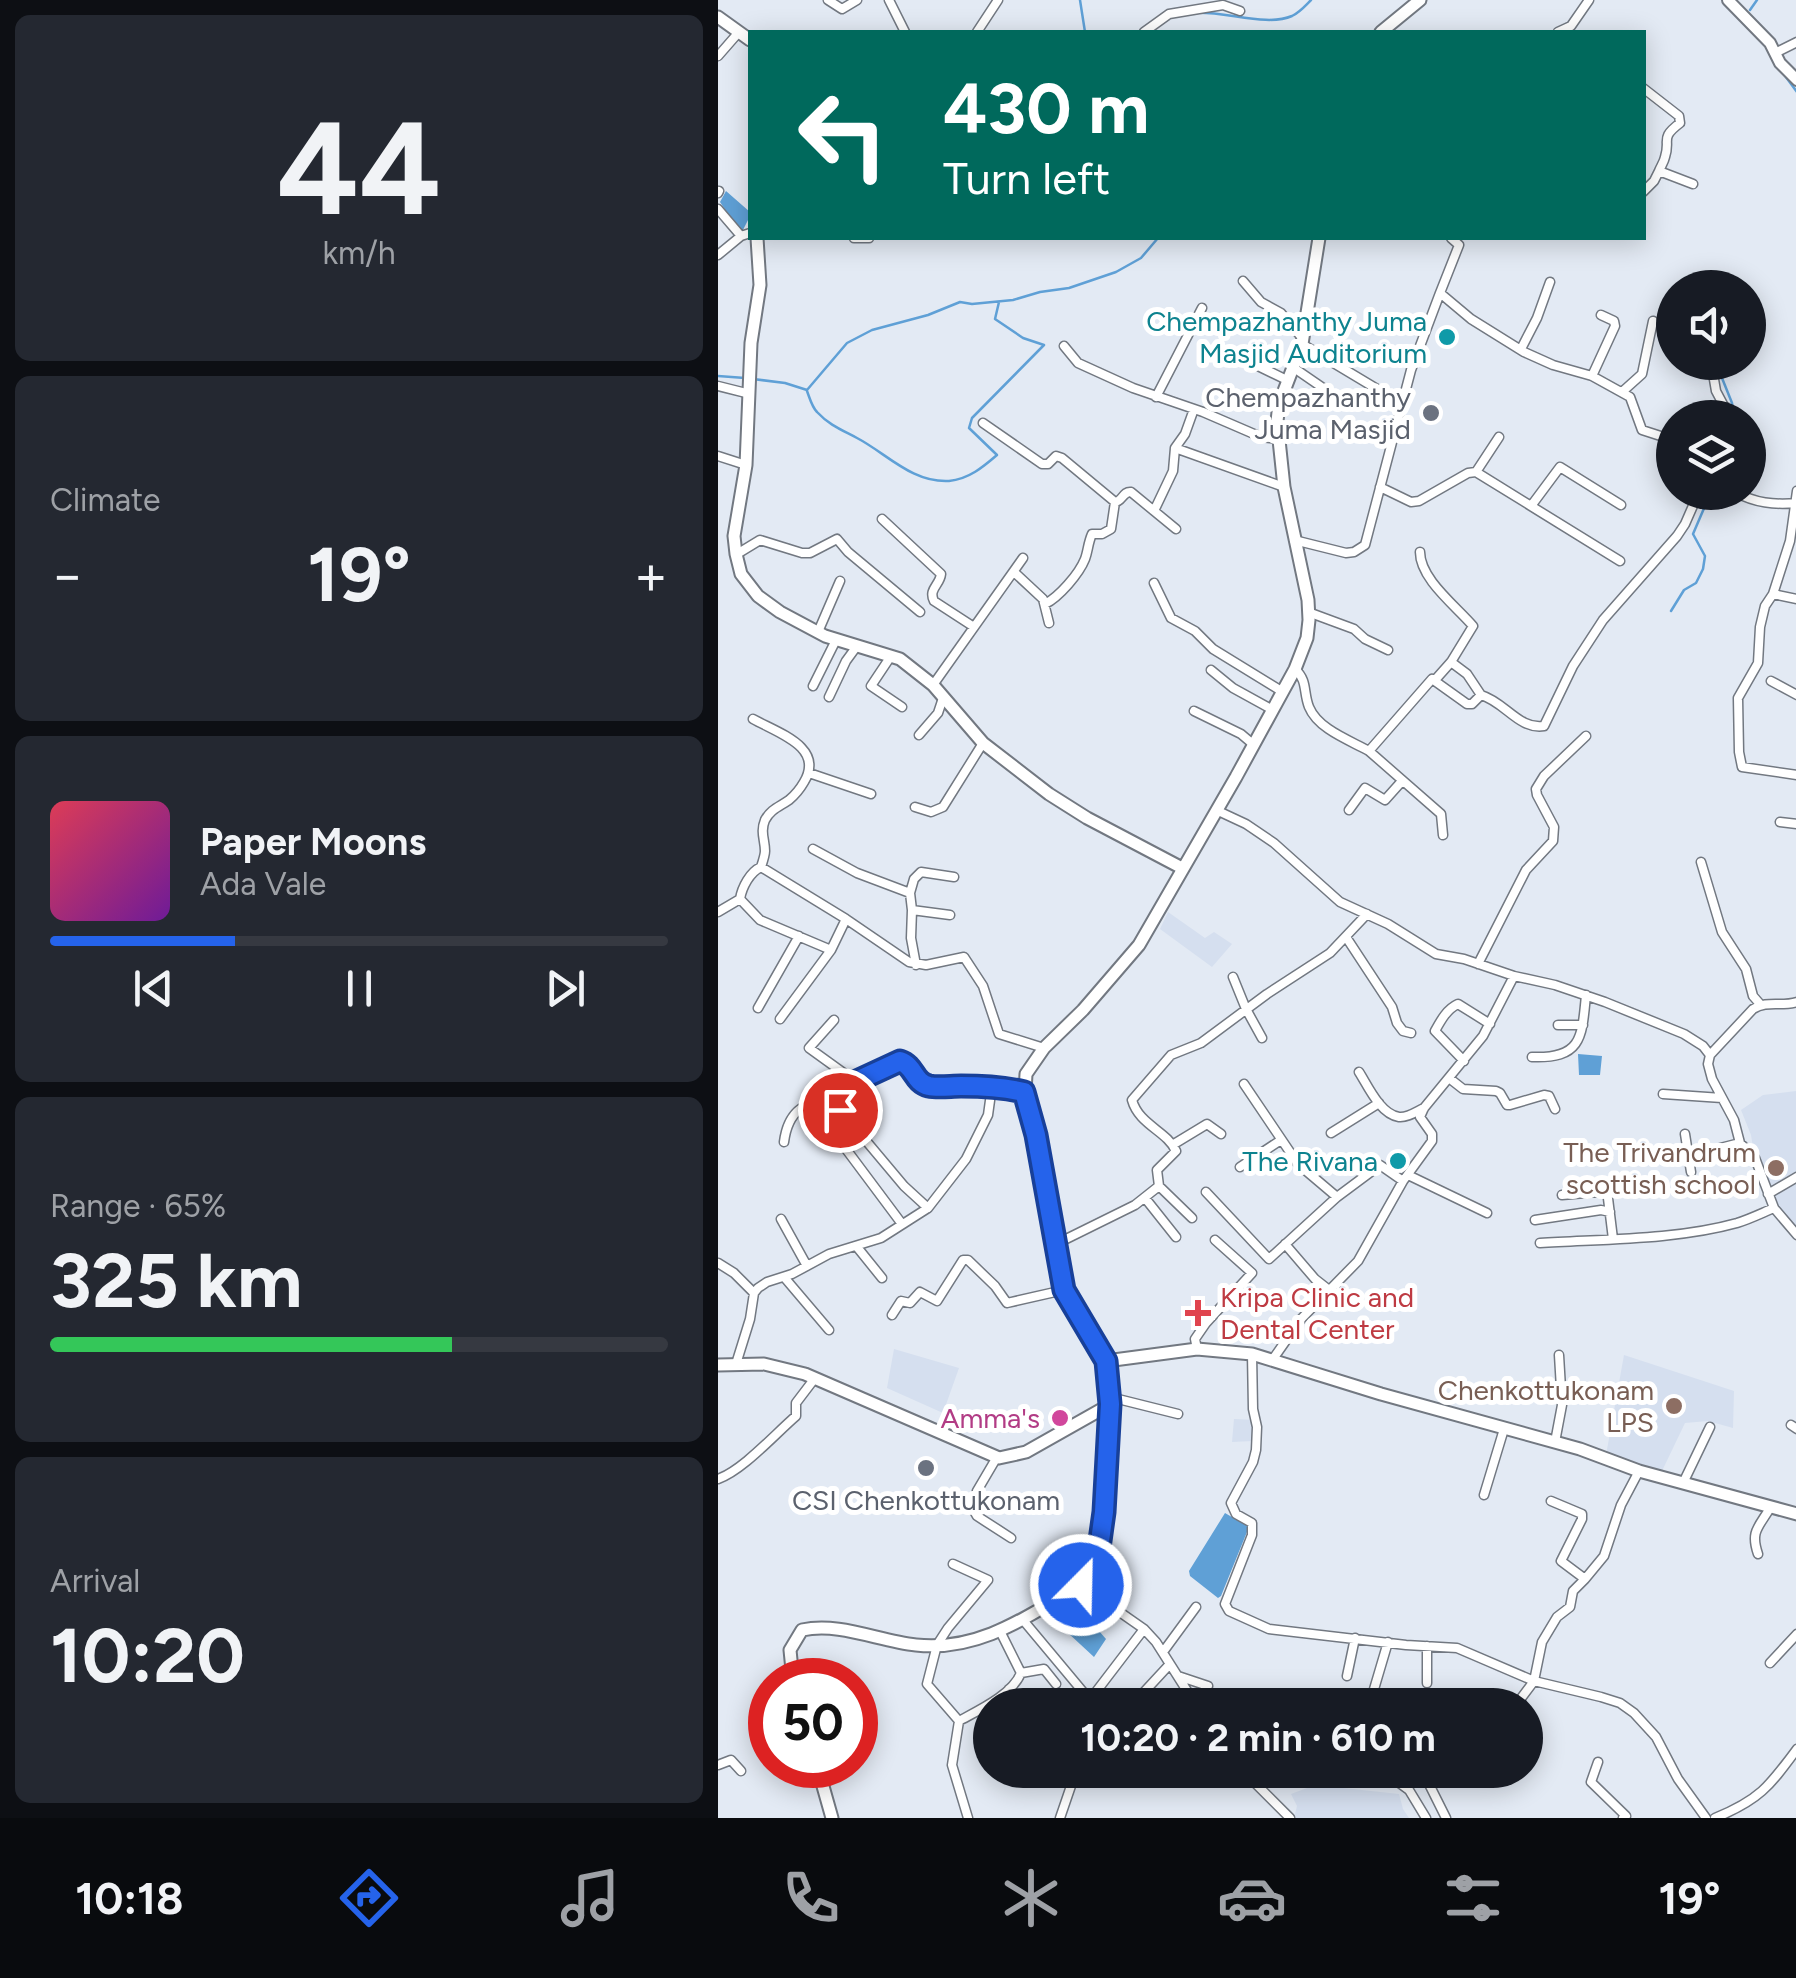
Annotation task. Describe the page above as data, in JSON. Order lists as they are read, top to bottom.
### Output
{
  "places": {
    "other": [
      "Chempazhanthy Juma Masjid Auditorium",
      "Chempazhanthy Juma Masjid",
      "The Rivana",
      "The Trivandrum scottish school",
      "Chenkottukonam LPS",
      "Amma's",
      "CSI Chenkottukonam"
    ],
    "health": ["Kripa Clinic and Dental Center"]
  },
  "page": {
    "tile": [
      ["44", "km/h"],
      "Climate",
      ["Range · 65%", "325 km"],
      ["Arrival", "10:20"]
    ],
    "turn": ["430 m", "Turn left"],
    "heat": ["−", "19°", "+"],
    "song": ["Paper Moons", "Ada Vale"],
    "limit": "50",
    "trip": "10:20 · 2 min · 610 m",
    "tabs": ["10:18", "19°"]
  }
}
